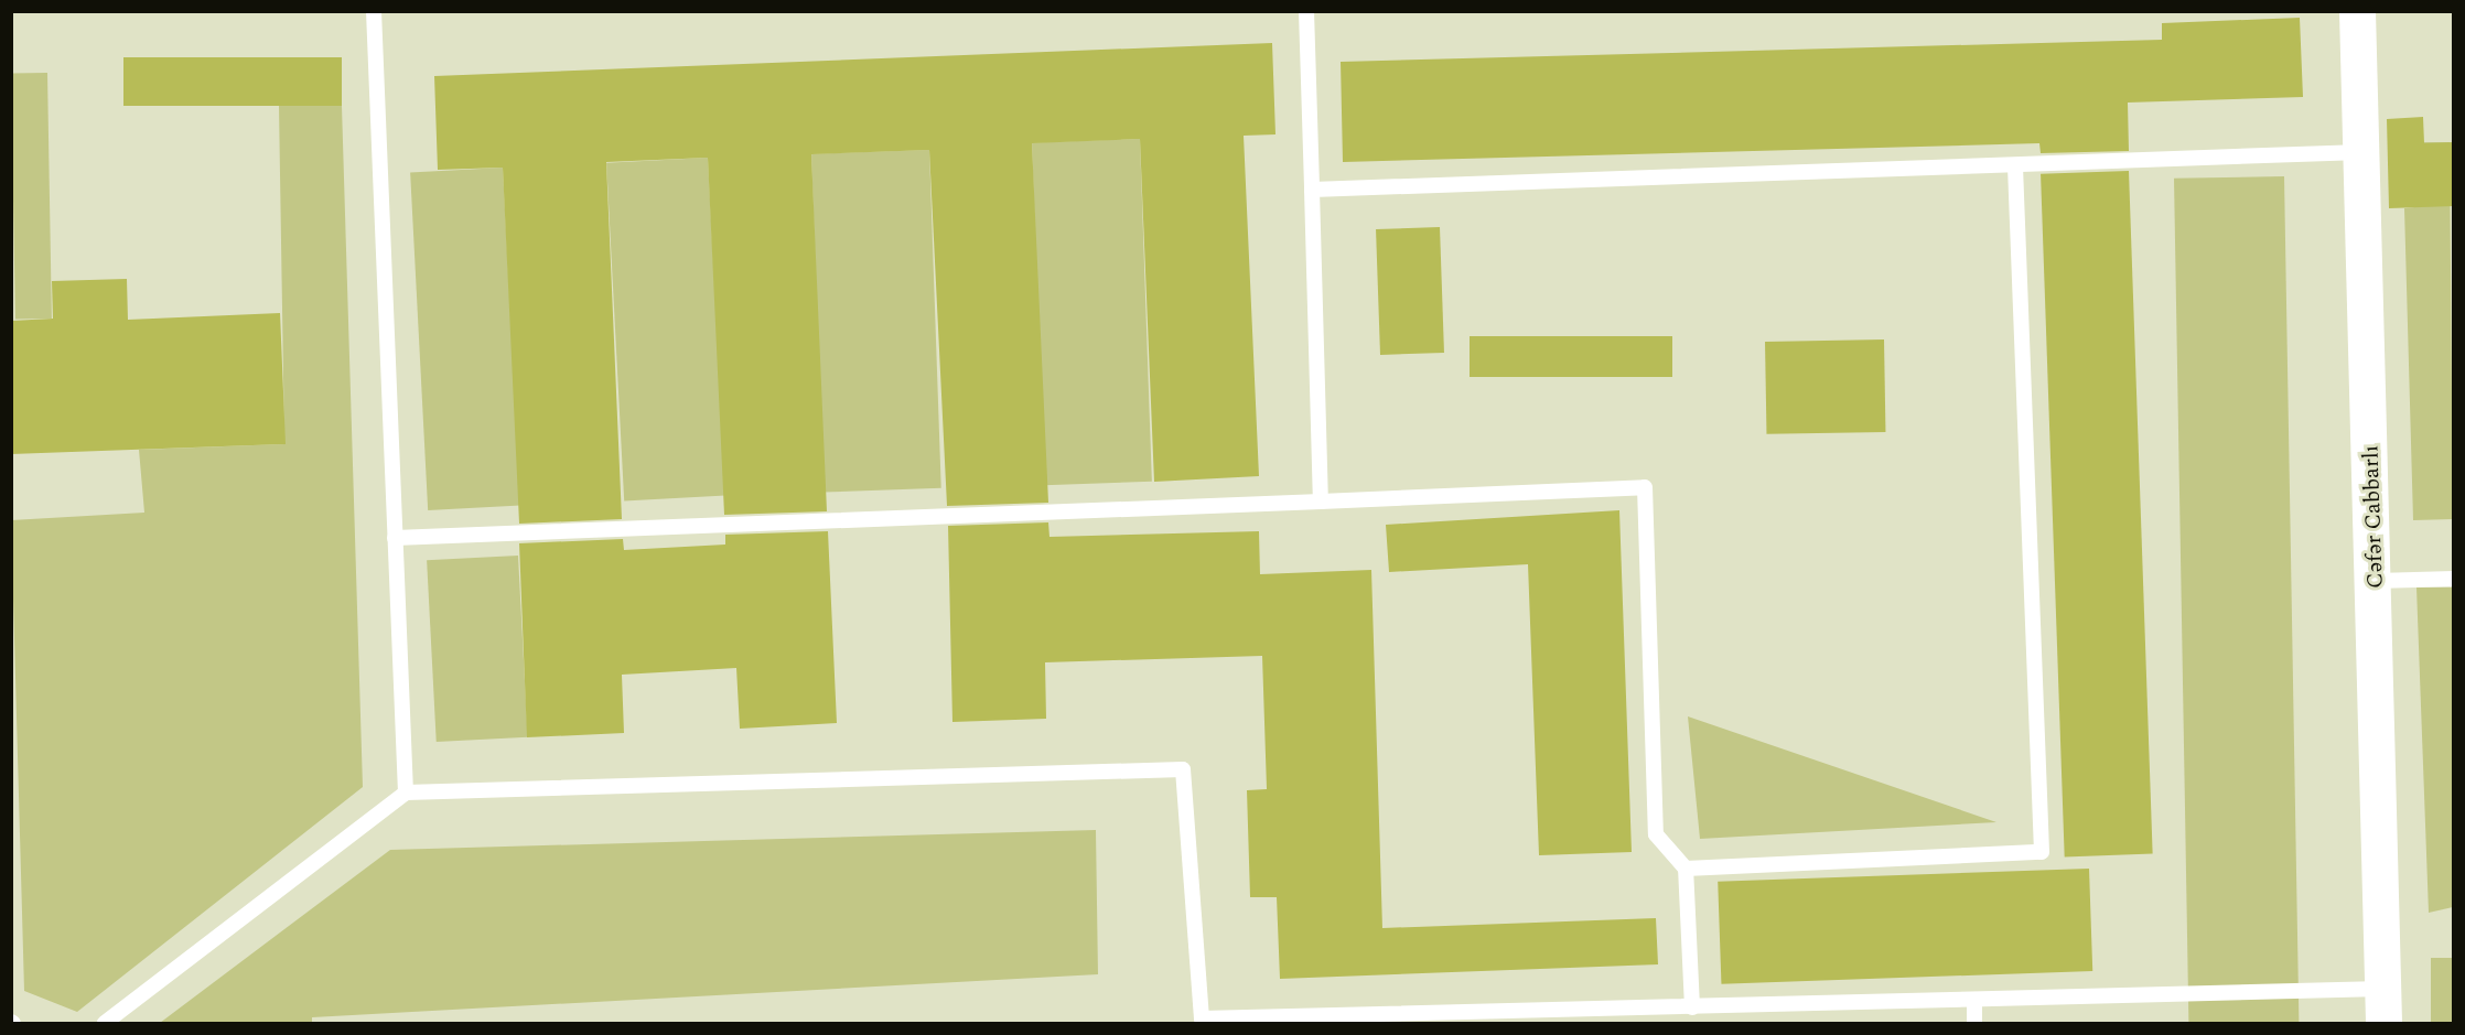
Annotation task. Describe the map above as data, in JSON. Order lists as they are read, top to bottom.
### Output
{
  "streets": {
    "street": ["Cəfər Cabbarlı"]
  }
}
